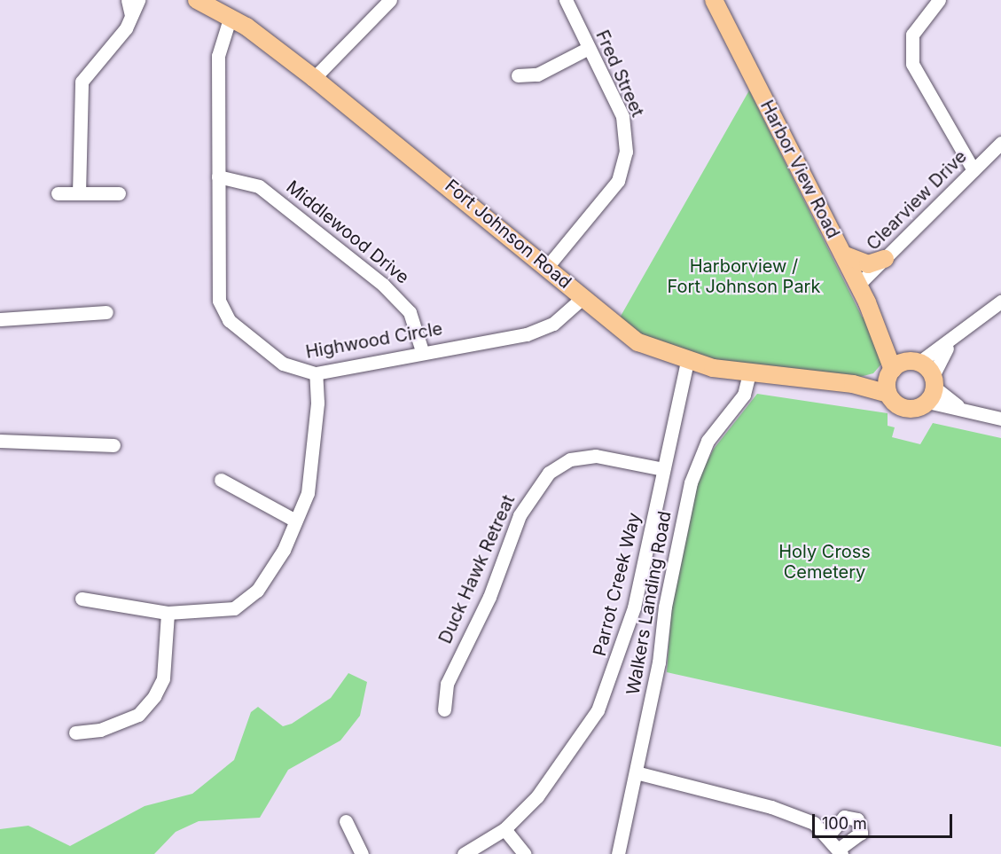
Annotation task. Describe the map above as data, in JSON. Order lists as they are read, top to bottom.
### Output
{
  "streets": {
    "main road": ["Harbor View Road", "Fort Johnson Road"],
    "street": [
      "Fred Street",
      "Clearview Drive",
      "Middlewood Drive",
      "Highwood Circle",
      "Duck Hawk Retreat",
      "Parrot Creek Way",
      "Walkers Landing Road"
    ]
  },
  "crossings": [
    ["Fred Street", "Fort Johnson Road"],
    ["Harbor View Road", "Clearview Drive"],
    ["Harbor View Road", "Fort Johnson Road"],
    ["Middlewood Drive", "Highwood Circle"],
    ["Fort Johnson Road", "Highwood Circle"],
    ["Fort Johnson Road", "Parrot Creek Way"],
    ["Fort Johnson Road", "Walkers Landing Road"],
    ["Duck Hawk Retreat", "Parrot Creek Way"]
  ],
  "parks": ["Harborview / Fort Johnson Park", "Holy Cross Cemetery"],
  "scale_bar": "100 m"
}
